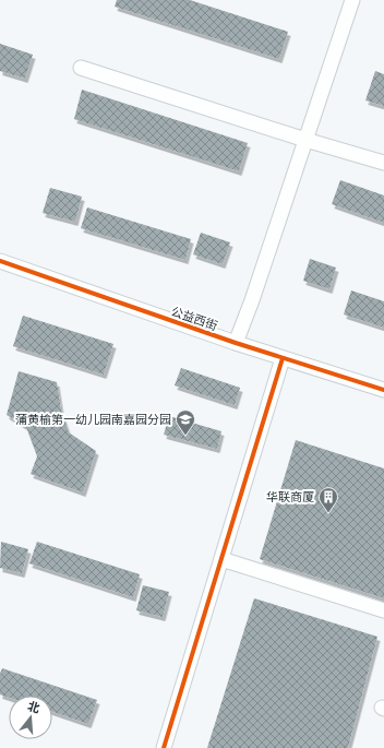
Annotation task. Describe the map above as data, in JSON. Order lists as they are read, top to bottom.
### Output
{
  "streets": {
    "street": ["公益西街"]
  },
  "places": {
    "school or university": ["蒲黄榆第一幼儿园南嘉园分园"],
    "building": ["华联商厦"]
  },
  "north": "top"
}
